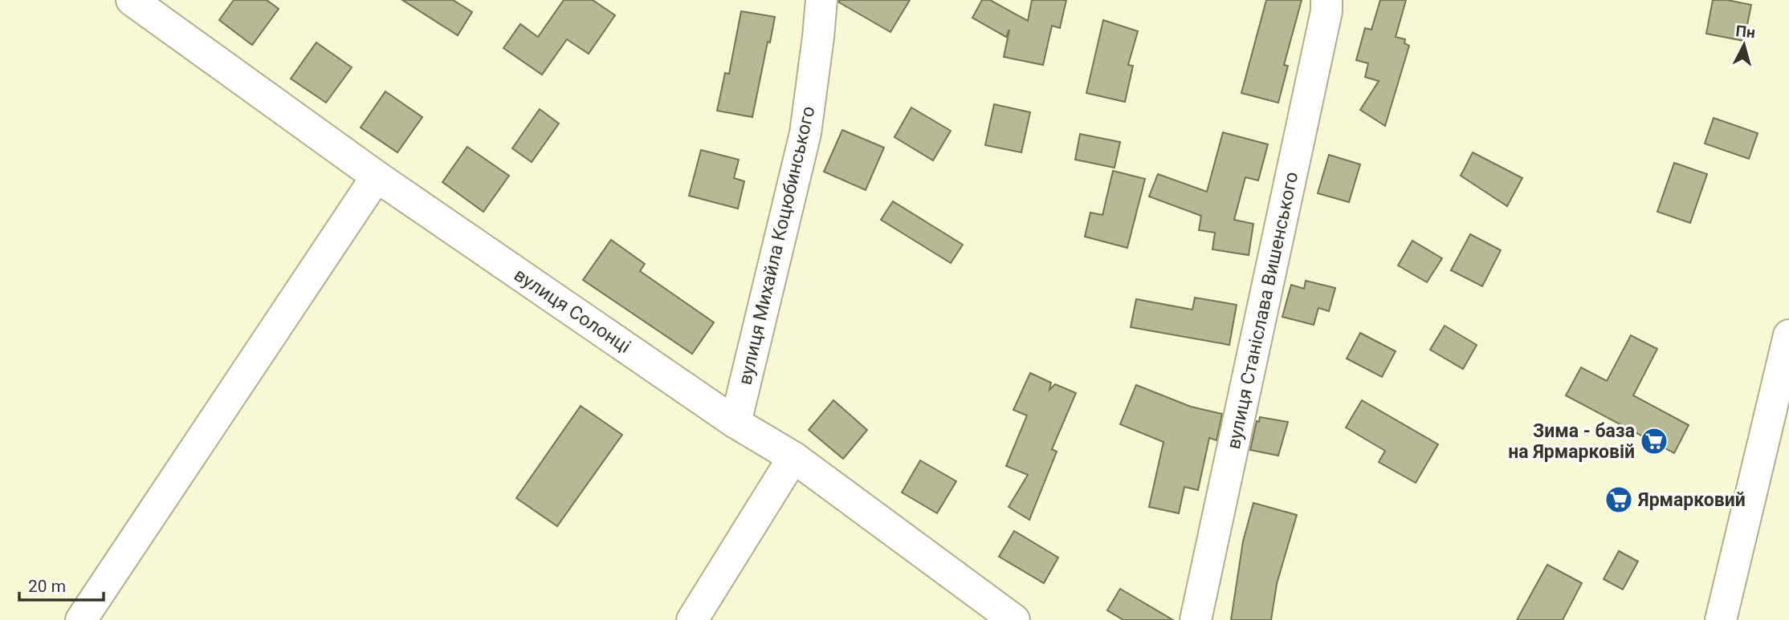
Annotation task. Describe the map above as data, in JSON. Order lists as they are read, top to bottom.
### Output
{
  "streets": {
    "street": ["вулиця Михайла Коцюбинського", "вулиця Солонці", "вулиця Станіслава Вишенського"]
  },
  "crossings": [
    ["вулиця Михайла Коцюбинського", "вулиця Солонці"]
  ],
  "places": {
    "supermarket": ["Зима - база на Ярмарковій", "Ярмарковий"]
  },
  "scale_bar": "20 m",
  "north": "top"
}
